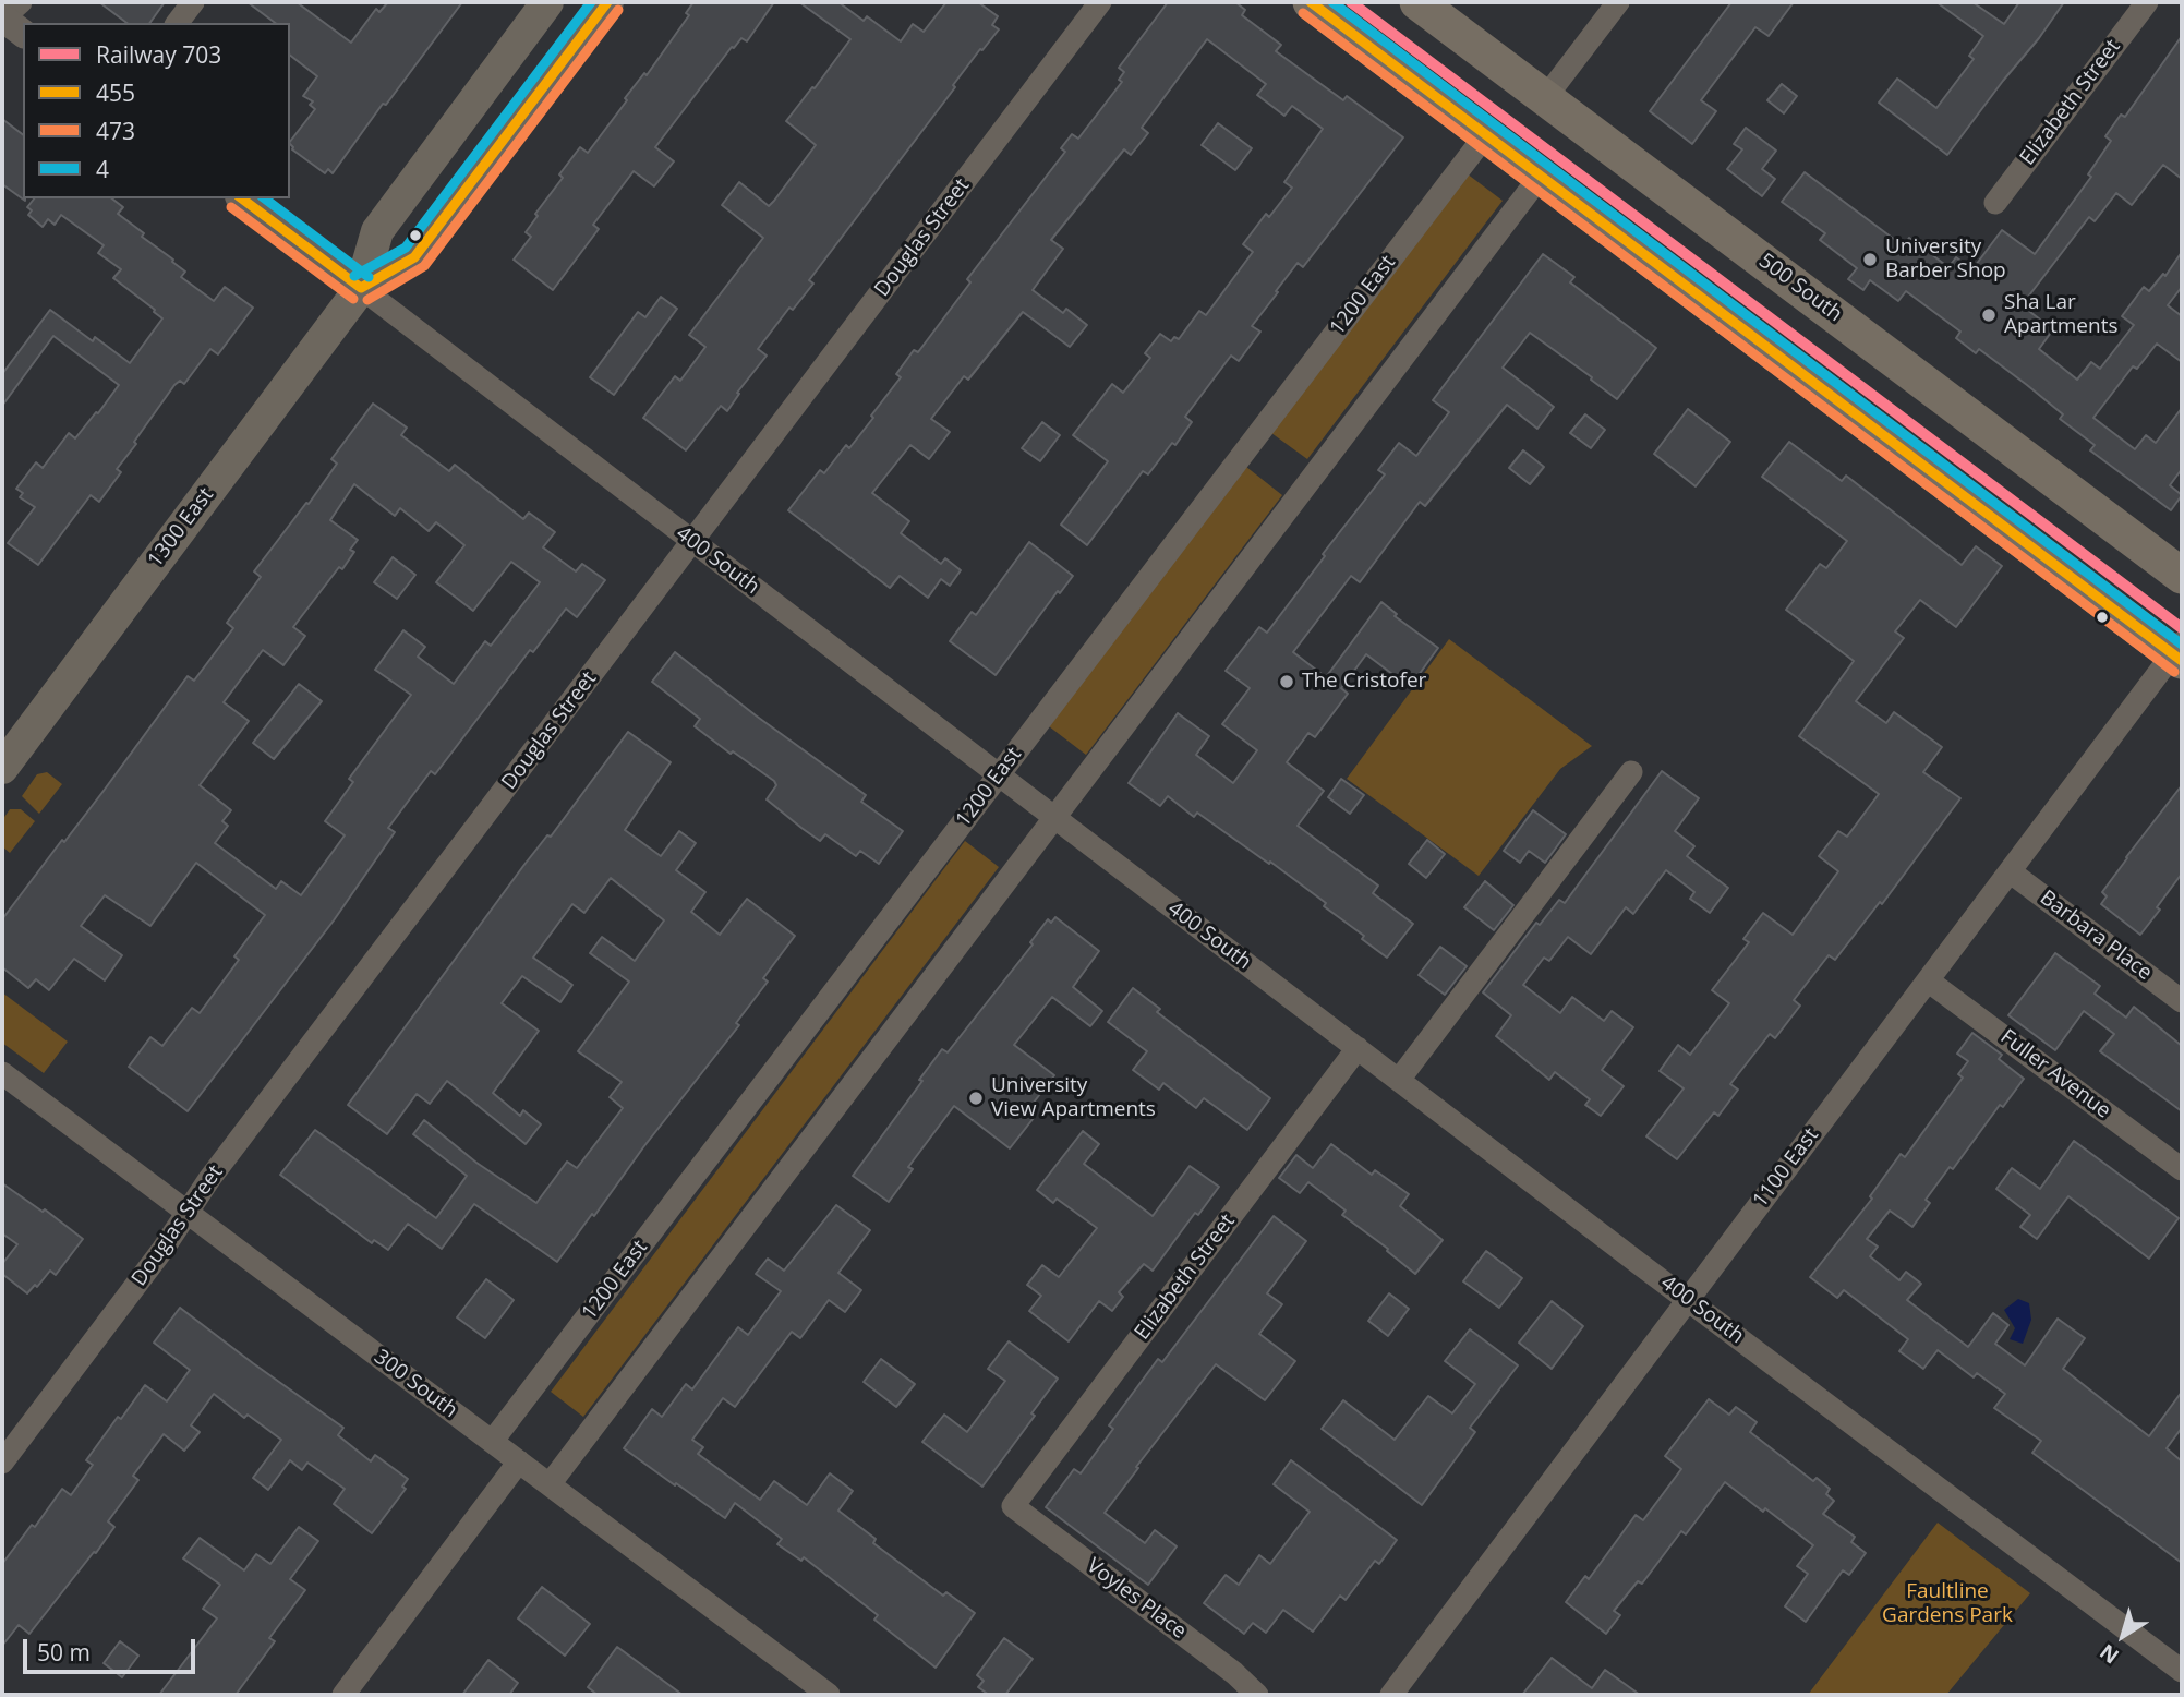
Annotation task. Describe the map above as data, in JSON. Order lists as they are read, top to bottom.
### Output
{
  "streets": {
    "main road": ["500 South", "1300 East"],
    "street": [
      "Elizabeth Street",
      "Douglas Street",
      "1200 East",
      "400 South",
      "Barbara Place",
      "Fuller Avenue",
      "1100 East",
      "300 South",
      "Voyles Place"
    ]
  },
  "crossings": [
    ["Elizabeth Street", "400 South"],
    ["Elizabeth Street", "Voyles Place"],
    ["Douglas Street", "400 South"],
    ["Douglas Street", "300 South"],
    ["1200 East", "400 South"],
    ["1200 East", "300 South"],
    ["1300 East", "400 South"],
    ["400 South", "1100 East"],
    ["Barbara Place", "1100 East"],
    ["Fuller Avenue", "1100 East"]
  ],
  "parks": ["Faultline Gardens Park"],
  "places": [
    "University Barber Shop",
    "Sha Lar Apartments",
    "The Cristofer",
    "University View Apartments"
  ],
  "lines": [
    "rail line 703",
    "transit line 455",
    "transit line 4",
    "transit line 473"
  ],
  "legend": [
    "Railway 703",
    "455",
    "473",
    "4"
  ],
  "scale_bar": "50 m",
  "north": "bottom left"
}
